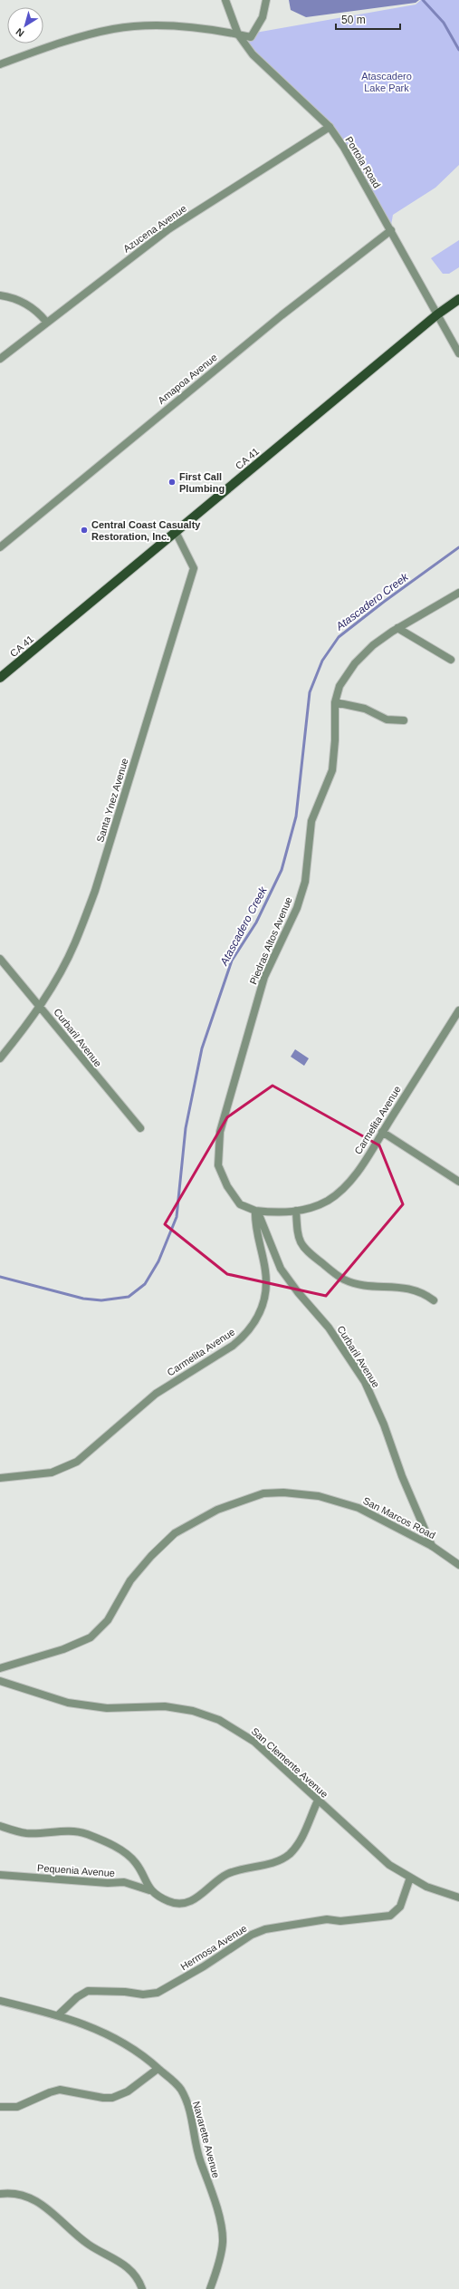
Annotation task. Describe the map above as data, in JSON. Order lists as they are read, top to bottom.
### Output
{
  "streets": {
    "main road": ["CA 41"],
    "street": [
      "Portola Road",
      "Azucena Avenue",
      "Amapoa Avenue",
      "Santa Ynez Avenue",
      "Piedras Altos Avenue",
      "Curbaril Avenue",
      "Carmelita Avenue",
      "San Marcos Road",
      "San Clemente Avenue",
      "Pequenia Avenue",
      "Hermosa Avenue",
      "Navarette Avenue"
    ]
  },
  "crossings": [
    ["Portola Road", "Azucena Avenue"],
    ["Portola Road", "Amapoa Avenue"],
    ["Portola Road", "CA 41"],
    ["CA 41", "Santa Ynez Avenue"],
    ["Santa Ynez Avenue", "Curbaril Avenue"],
    ["Piedras Altos Avenue", "Curbaril Avenue"],
    ["Piedras Altos Avenue", "Carmelita Avenue"],
    ["Curbaril Avenue", "Carmelita Avenue"],
    ["Curbaril Avenue", "San Marcos Road"],
    ["San Clemente Avenue", "Pequenia Avenue"],
    ["San Clemente Avenue", "Hermosa Avenue"],
    ["Hermosa Avenue", "Navarette Avenue"]
  ],
  "water": ["Atascadero Creek"],
  "parks": ["Atascadero Lake Park"],
  "places": ["First Call Plumbing", "Central Coast Casualty Restoration, Inc."],
  "scale_bar": "50 m",
  "north": "bottom left"
}
